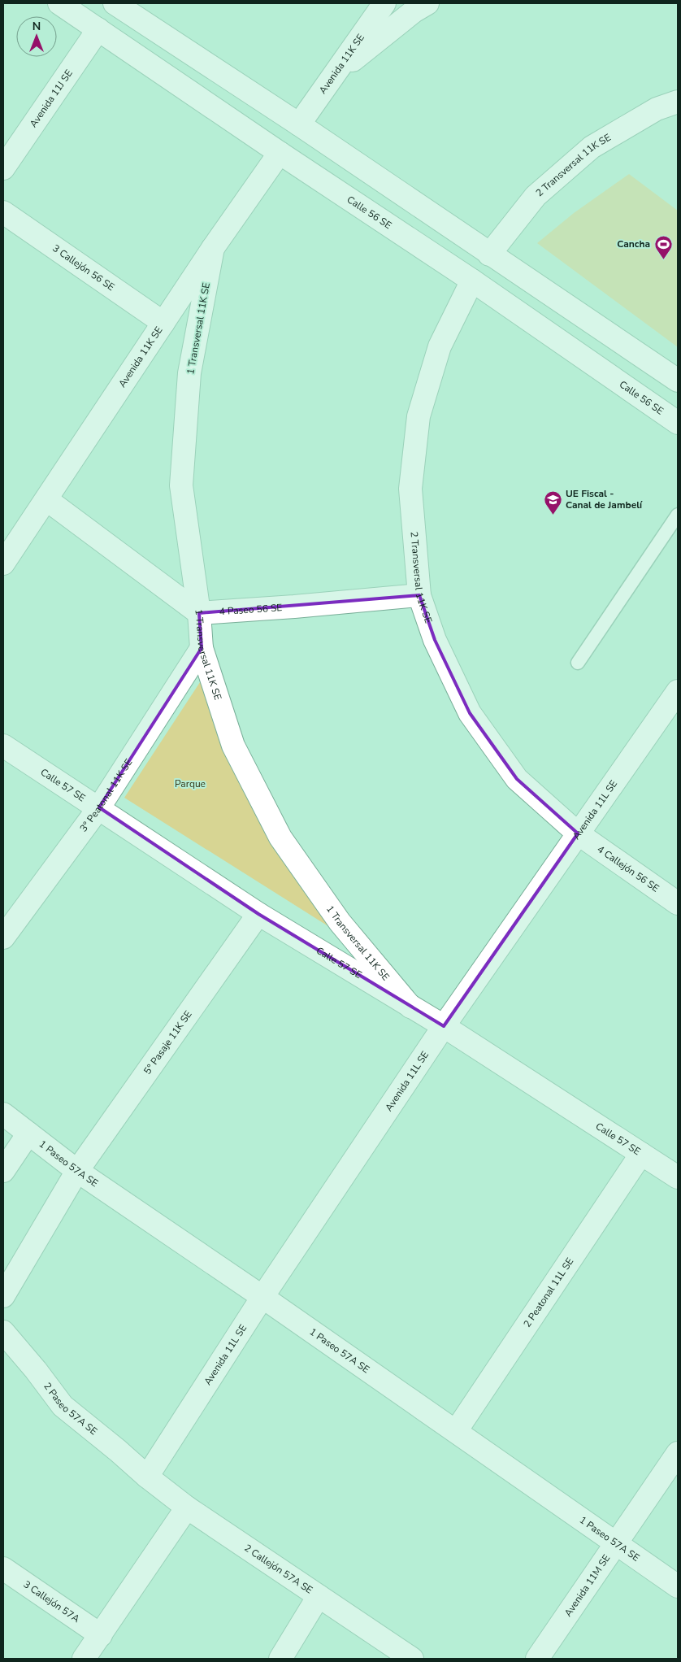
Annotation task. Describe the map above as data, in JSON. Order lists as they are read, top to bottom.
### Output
{
  "streets": {
    "street": [
      "Avenida 11K SE",
      "Avenida 11J SE",
      "2 Transversal 11K SE",
      "Calle 56 SE",
      "3 Callejón 56 SE",
      "1 Transversal 11K SE",
      "4 Paseo 56 SE",
      "Calle 57 SE",
      "3° Peatonal 11K SE",
      "Avenida 11L SE",
      "4 Callejón 56 SE",
      "5° Pasaje 11K SE",
      "1 Paseo 57A SE",
      "2 Peatonal 11L SE",
      "2 Paseo 57A SE",
      "2 Callejón 57A SE",
      "Avenida 11M SE",
      "3 Callejón 57A"
    ]
  },
  "crossings": [
    ["Avenida 11K SE", "Calle 56 SE"],
    ["Avenida 11K SE", "3 Callejón 56 SE"],
    ["Avenida 11K SE", "1 Transversal 11K SE"],
    ["Avenida 11J SE", "Calle 56 SE"],
    ["2 Transversal 11K SE", "Calle 56 SE"],
    ["2 Transversal 11K SE", "4 Paseo 56 SE"],
    ["2 Transversal 11K SE", "Avenida 11L SE"],
    ["2 Transversal 11K SE", "4 Callejón 56 SE"],
    ["1 Transversal 11K SE", "4 Paseo 56 SE"],
    ["1 Transversal 11K SE", "Calle 57 SE"],
    ["1 Transversal 11K SE", "3° Peatonal 11K SE"],
    ["Calle 57 SE", "3° Peatonal 11K SE"],
    ["Calle 57 SE", "Avenida 11L SE"],
    ["Calle 57 SE", "5° Pasaje 11K SE"],
    ["Calle 57 SE", "2 Peatonal 11L SE"],
    ["Avenida 11L SE", "4 Callejón 56 SE"],
    ["Avenida 11L SE", "1 Paseo 57A SE"],
    ["Avenida 11L SE", "2 Paseo 57A SE"],
    ["Avenida 11L SE", "2 Callejón 57A SE"],
    ["5° Pasaje 11K SE", "1 Paseo 57A SE"],
    ["1 Paseo 57A SE", "2 Peatonal 11L SE"],
    ["1 Paseo 57A SE", "Avenida 11M SE"],
    ["2 Paseo 57A SE", "2 Callejón 57A SE"]
  ],
  "parks": ["Parque"],
  "places": {
    "sports": ["Cancha"],
    "school or university": ["UE Fiscal - Canal de Jambelí"]
  },
  "north": "top"
}
